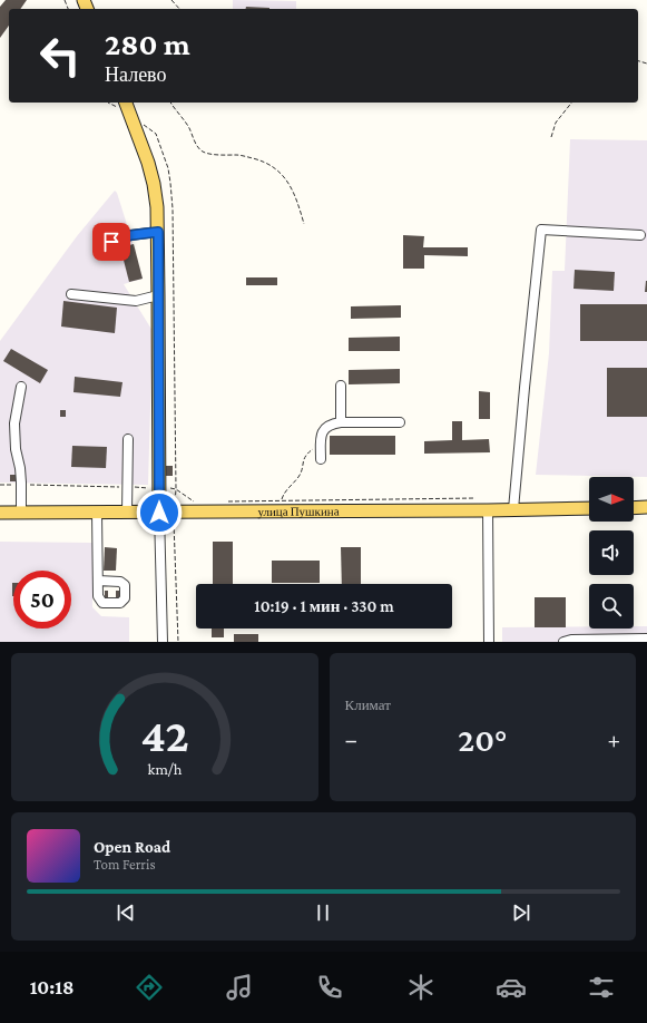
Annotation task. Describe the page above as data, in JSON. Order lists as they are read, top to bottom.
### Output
{
  "streets": {
    "main road": ["улица Пушкина"]
  },
  "north": "right",
  "page": {
    "turn": ["280 m", "Налево"],
    "limit": "50",
    "trip": "10:19 · 1 мин · 330 m",
    "tile": "Климат",
    "heat": ["−", "20°", "+"],
    "song": ["Open Road", "Tom Ferris"],
    "tabs": "10:18",
    "gauge": ["42", "km/h"]
  }
}
